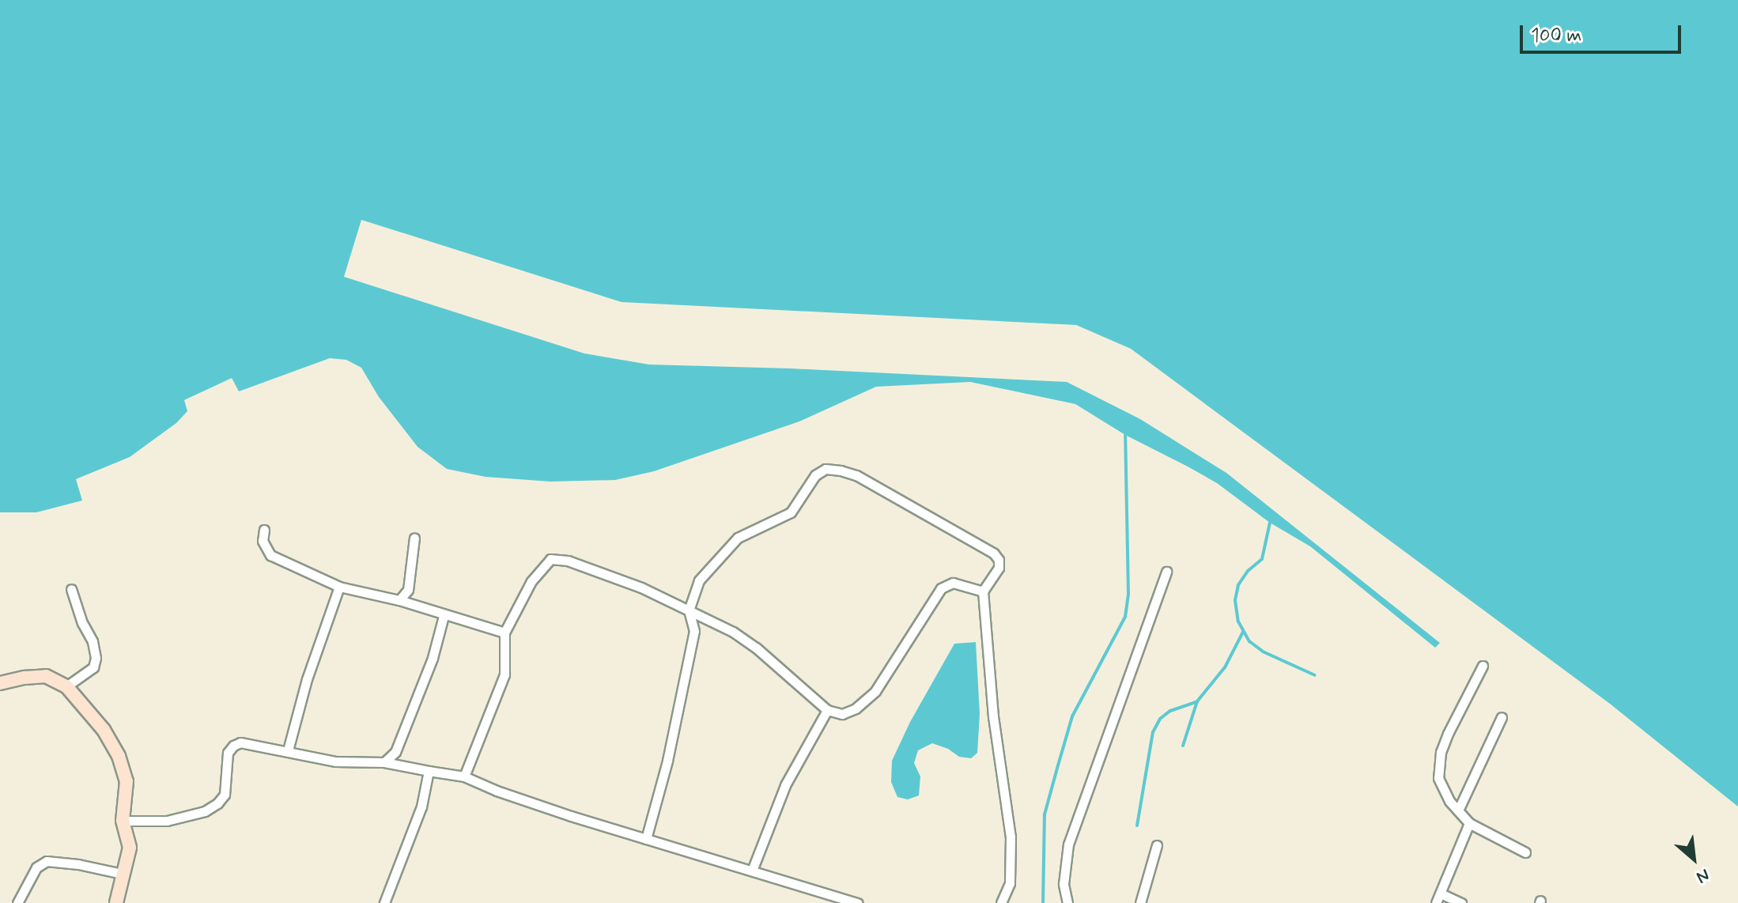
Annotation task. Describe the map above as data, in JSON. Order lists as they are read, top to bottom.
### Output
{
  "scale_bar": "100 m",
  "north": "bottom right"
}
